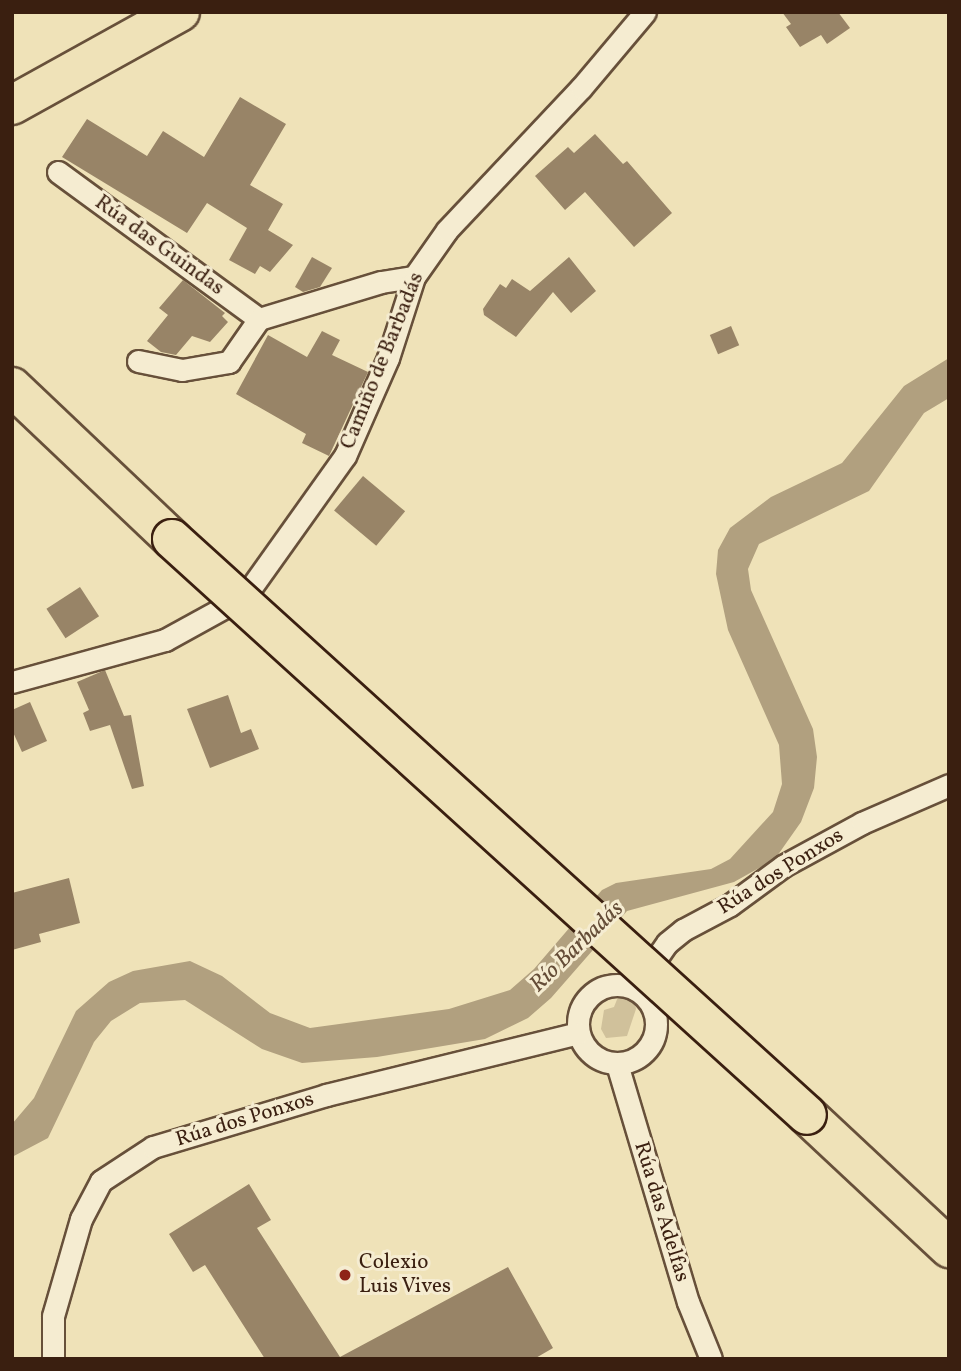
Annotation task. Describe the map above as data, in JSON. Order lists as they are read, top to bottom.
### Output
{
  "streets": {
    "street": [
      "Rúa das Guindas",
      "Camiño de Barbadás",
      "Rúa dos Ponxos",
      "Rúa das Adelfas"
    ]
  },
  "crossings": [
    ["Rúa dos Ponxos", "Rúa das Adelfas"]
  ],
  "water": ["Río Barbadás"],
  "places": ["Colexio Luis Vives"]
}
